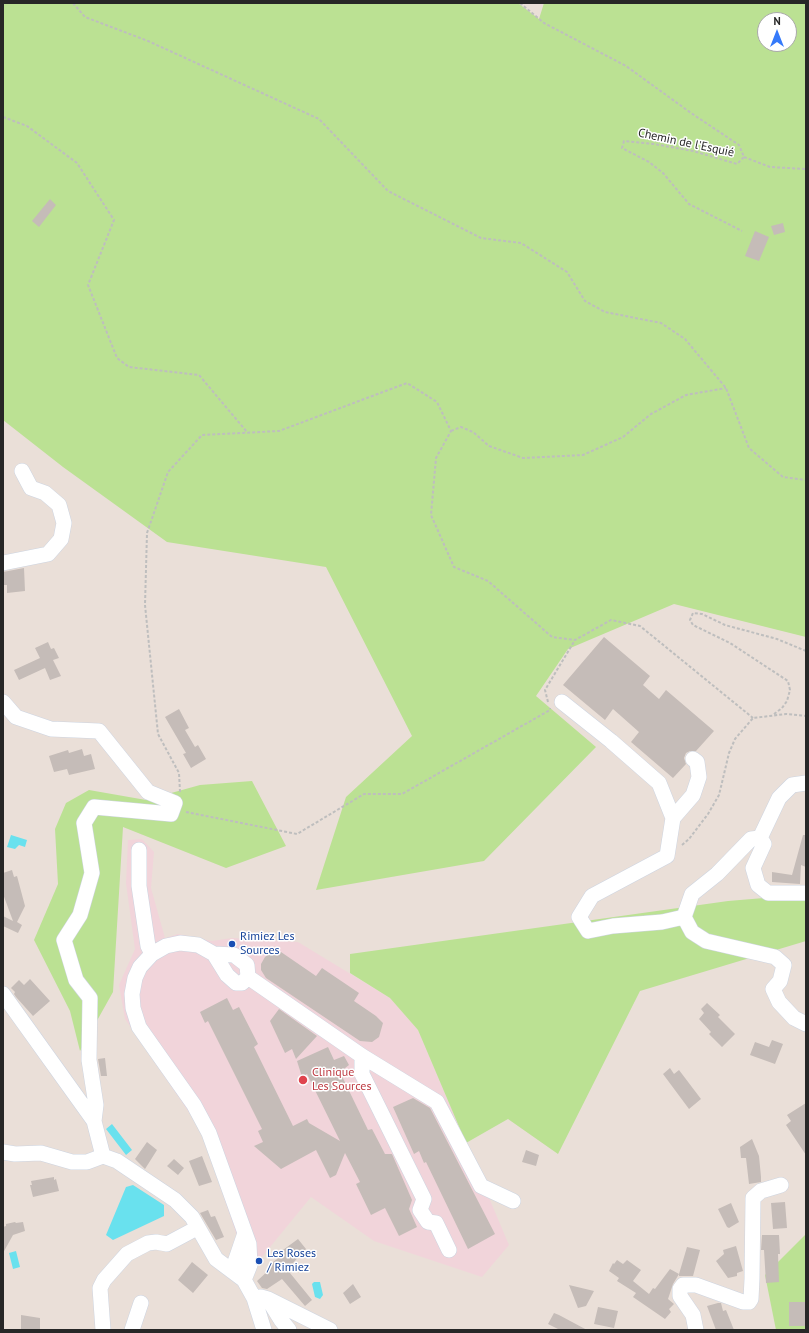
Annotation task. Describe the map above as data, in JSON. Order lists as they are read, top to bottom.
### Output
{
  "streets": {
    "path": ["Chemin de l'Esquié"]
  },
  "places": ["Rimiez Les Sources", "Clinique Les Sources", "Les Roses / Rimiez"],
  "north": "top"
}
